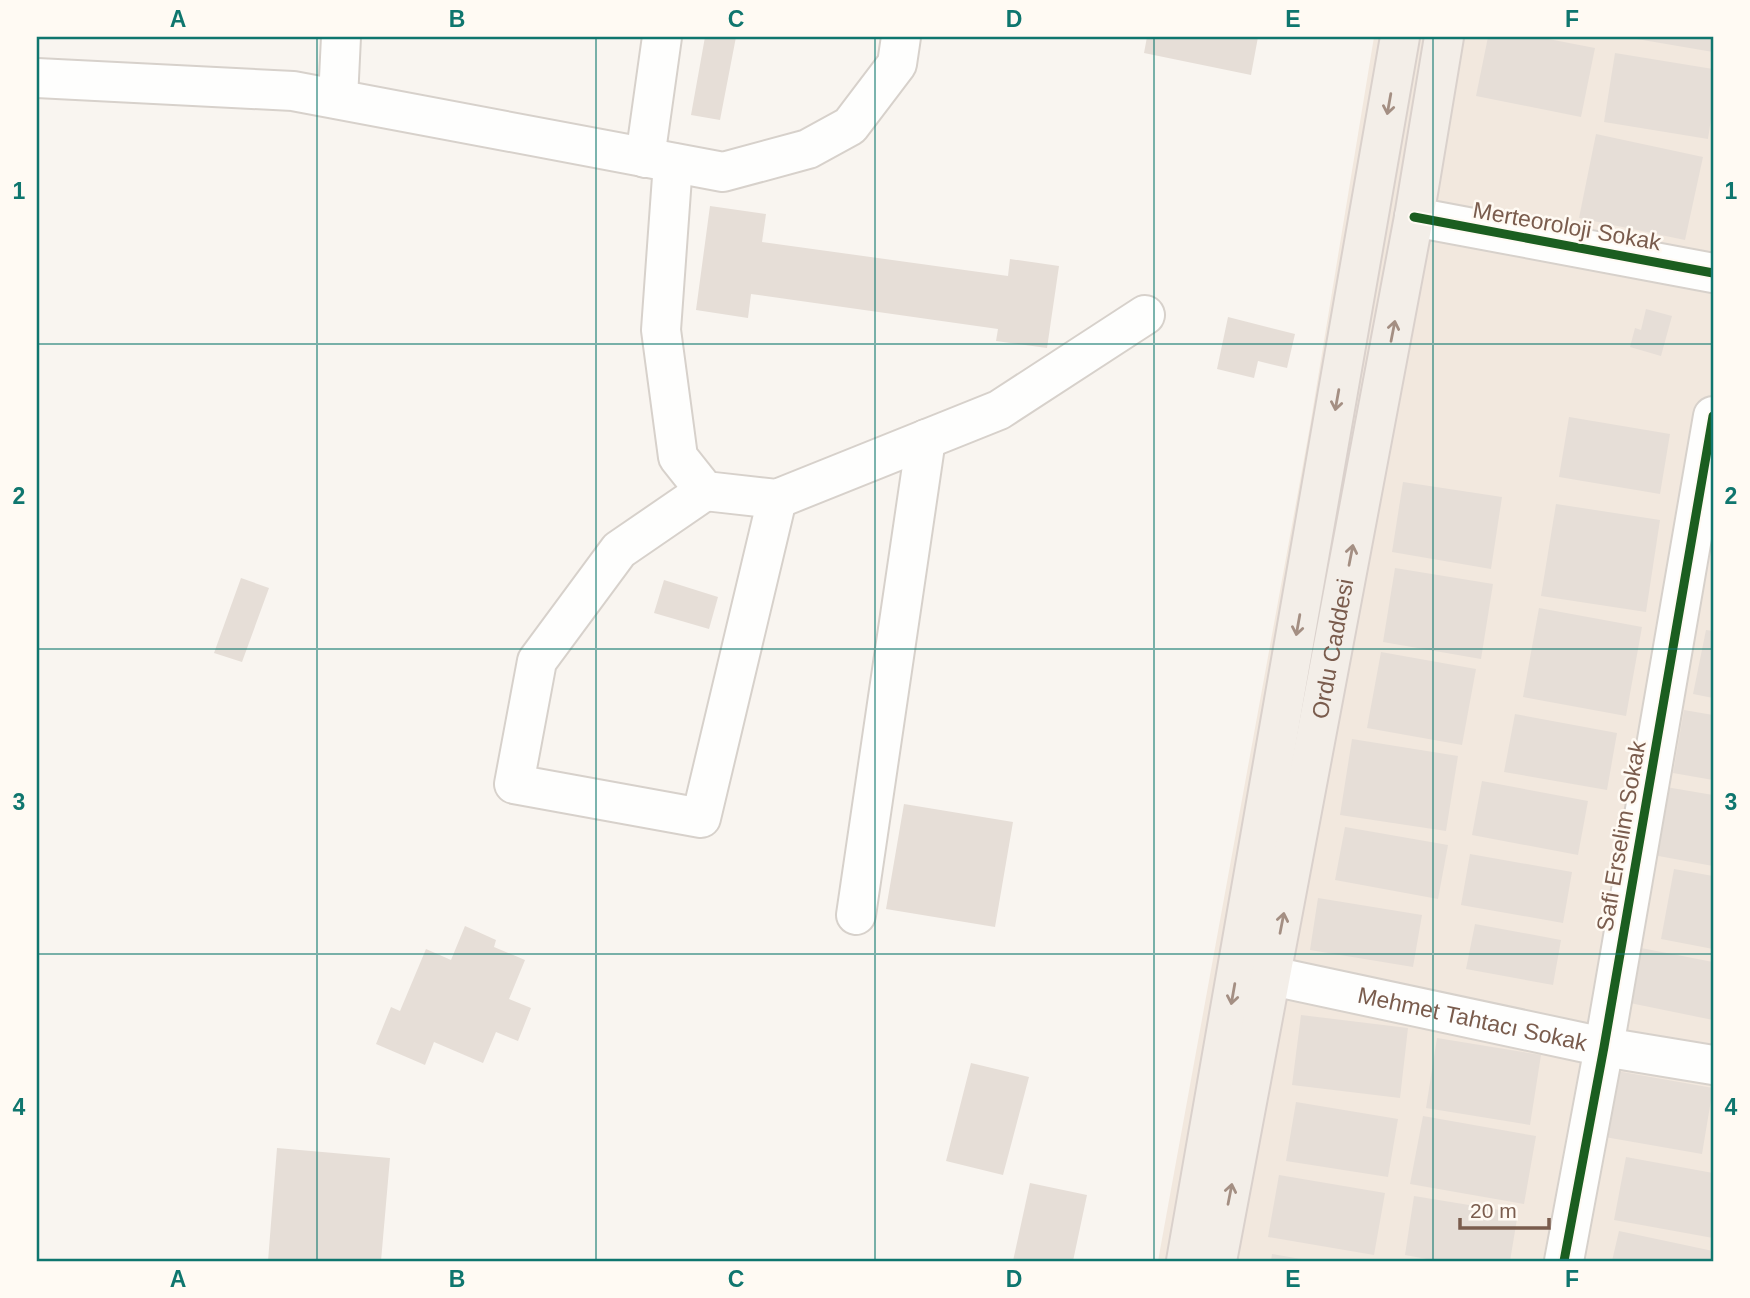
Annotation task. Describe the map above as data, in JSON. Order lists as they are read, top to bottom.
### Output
{
  "streets": {
    "main road": ["Ordu Caddesi"],
    "street": ["Merteoroloji Sokak", "Safi Erselim Sokak", "Mehmet Tahtacı Sokak"]
  },
  "crossings": [
    ["Merteoroloji Sokak", "Ordu Caddesi"],
    ["Ordu Caddesi", "Mehmet Tahtacı Sokak"],
    ["Safi Erselim Sokak", "Mehmet Tahtacı Sokak"]
  ],
  "scale_bar": "20 m",
  "grid": {
    "columns": [
      "A",
      "B",
      "C",
      "D",
      "E",
      "F"
    ],
    "rows": [
      "1",
      "2",
      "3",
      "4"
    ]
  }
}
